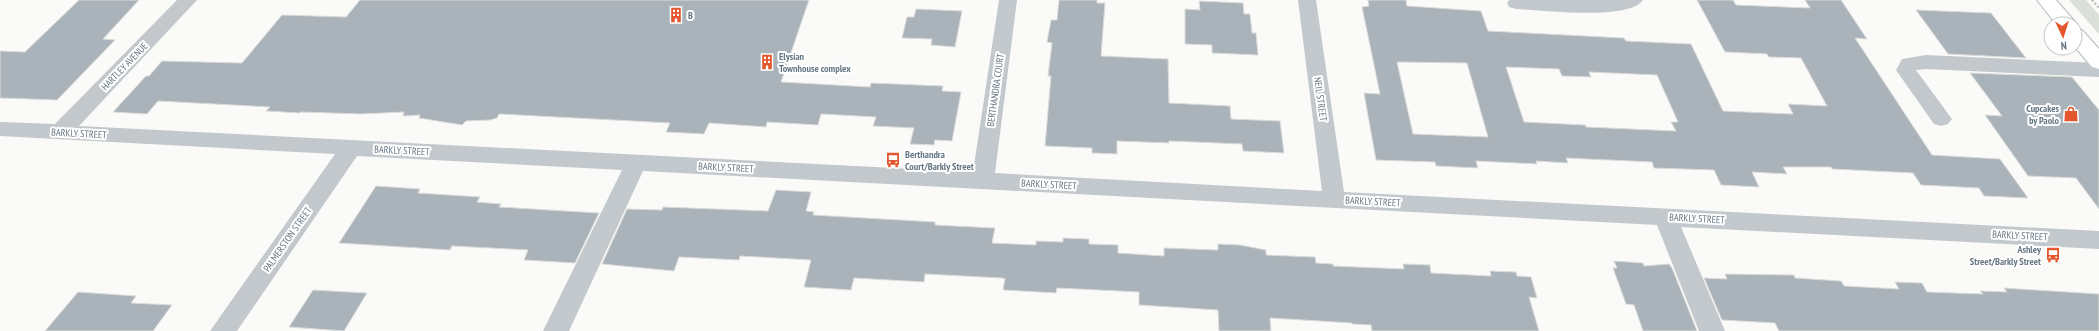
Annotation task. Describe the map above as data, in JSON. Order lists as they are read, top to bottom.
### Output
{
  "streets": {
    "street": [
      "HARTLEY AVENUE",
      "BERTHANDRA COURT",
      "NEIL STREET",
      "BARKLY STREET",
      "PALMERSTON STREET"
    ]
  },
  "crossings": [
    ["HARTLEY AVENUE", "BARKLY STREET"],
    ["BERTHANDRA COURT", "BARKLY STREET"],
    ["NEIL STREET", "BARKLY STREET"],
    ["BARKLY STREET", "PALMERSTON STREET"]
  ],
  "places": {
    "building": ["B", "Elysian Townhouse complex"],
    "shop": ["Cupcakes by Paolo"],
    "bus stop": ["Berthandra Court/Barkly Street", "Ashley Street/Barkly Street"]
  },
  "north": "bottom"
}
